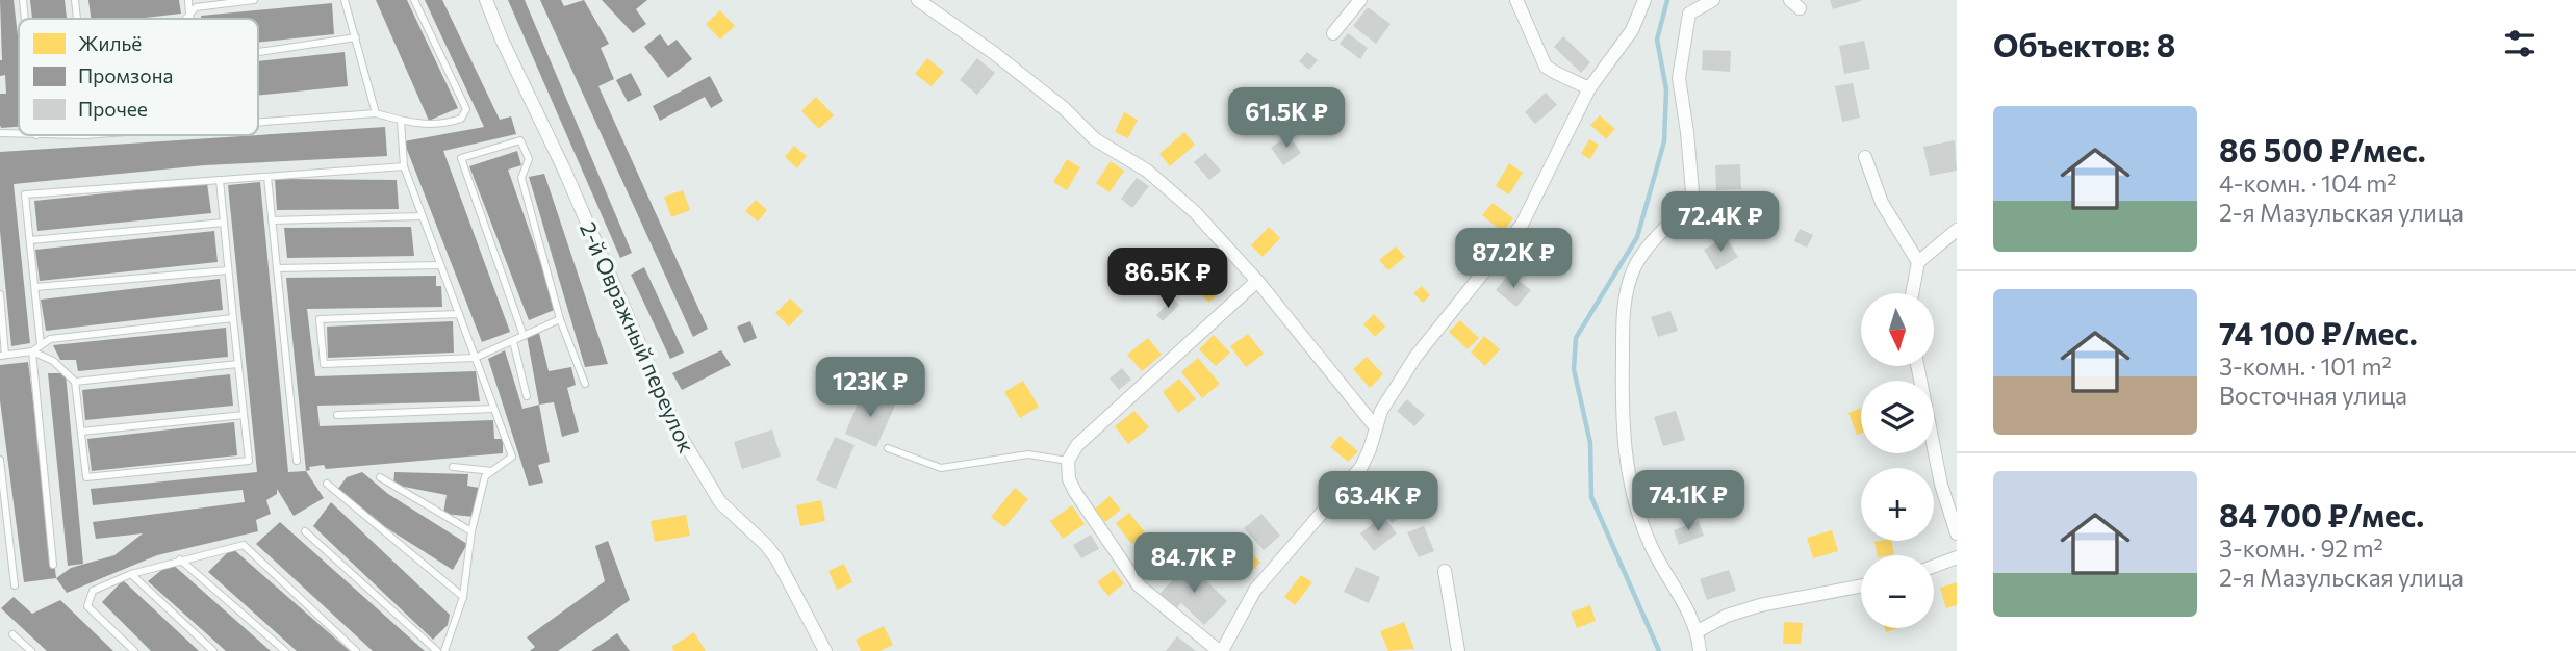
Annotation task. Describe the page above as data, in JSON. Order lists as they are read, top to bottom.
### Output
{
  "streets": {
    "street": ["2-й Овражный переулок"]
  },
  "legend": ["Жильё", "Промзона", "Прочее"],
  "north": "bottom",
  "page": {
    "heading": "Объектов: 8",
    "price": [
      "61.5K ₽",
      "72.4K ₽",
      "87.2K ₽",
      "86.5K ₽",
      "123K ₽",
      "74.1K ₽",
      "63.4K ₽",
      "84.7K ₽"
    ],
    "list": [
      {
        "name": "86 500 ₽/мес.",
        "note": "4-комн. · 104 m² · 2-я Мазульская улица"
      },
      {
        "name": "74 100 ₽/мес.",
        "note": "3-комн. · 101 m² · Восточная улица"
      },
      {
        "name": "84 700 ₽/мес.",
        "note": "3-комн. · 92 m² · 2-я Мазульская улица"
      }
    ],
    "map_buttons": ["+", "−"]
  }
}
